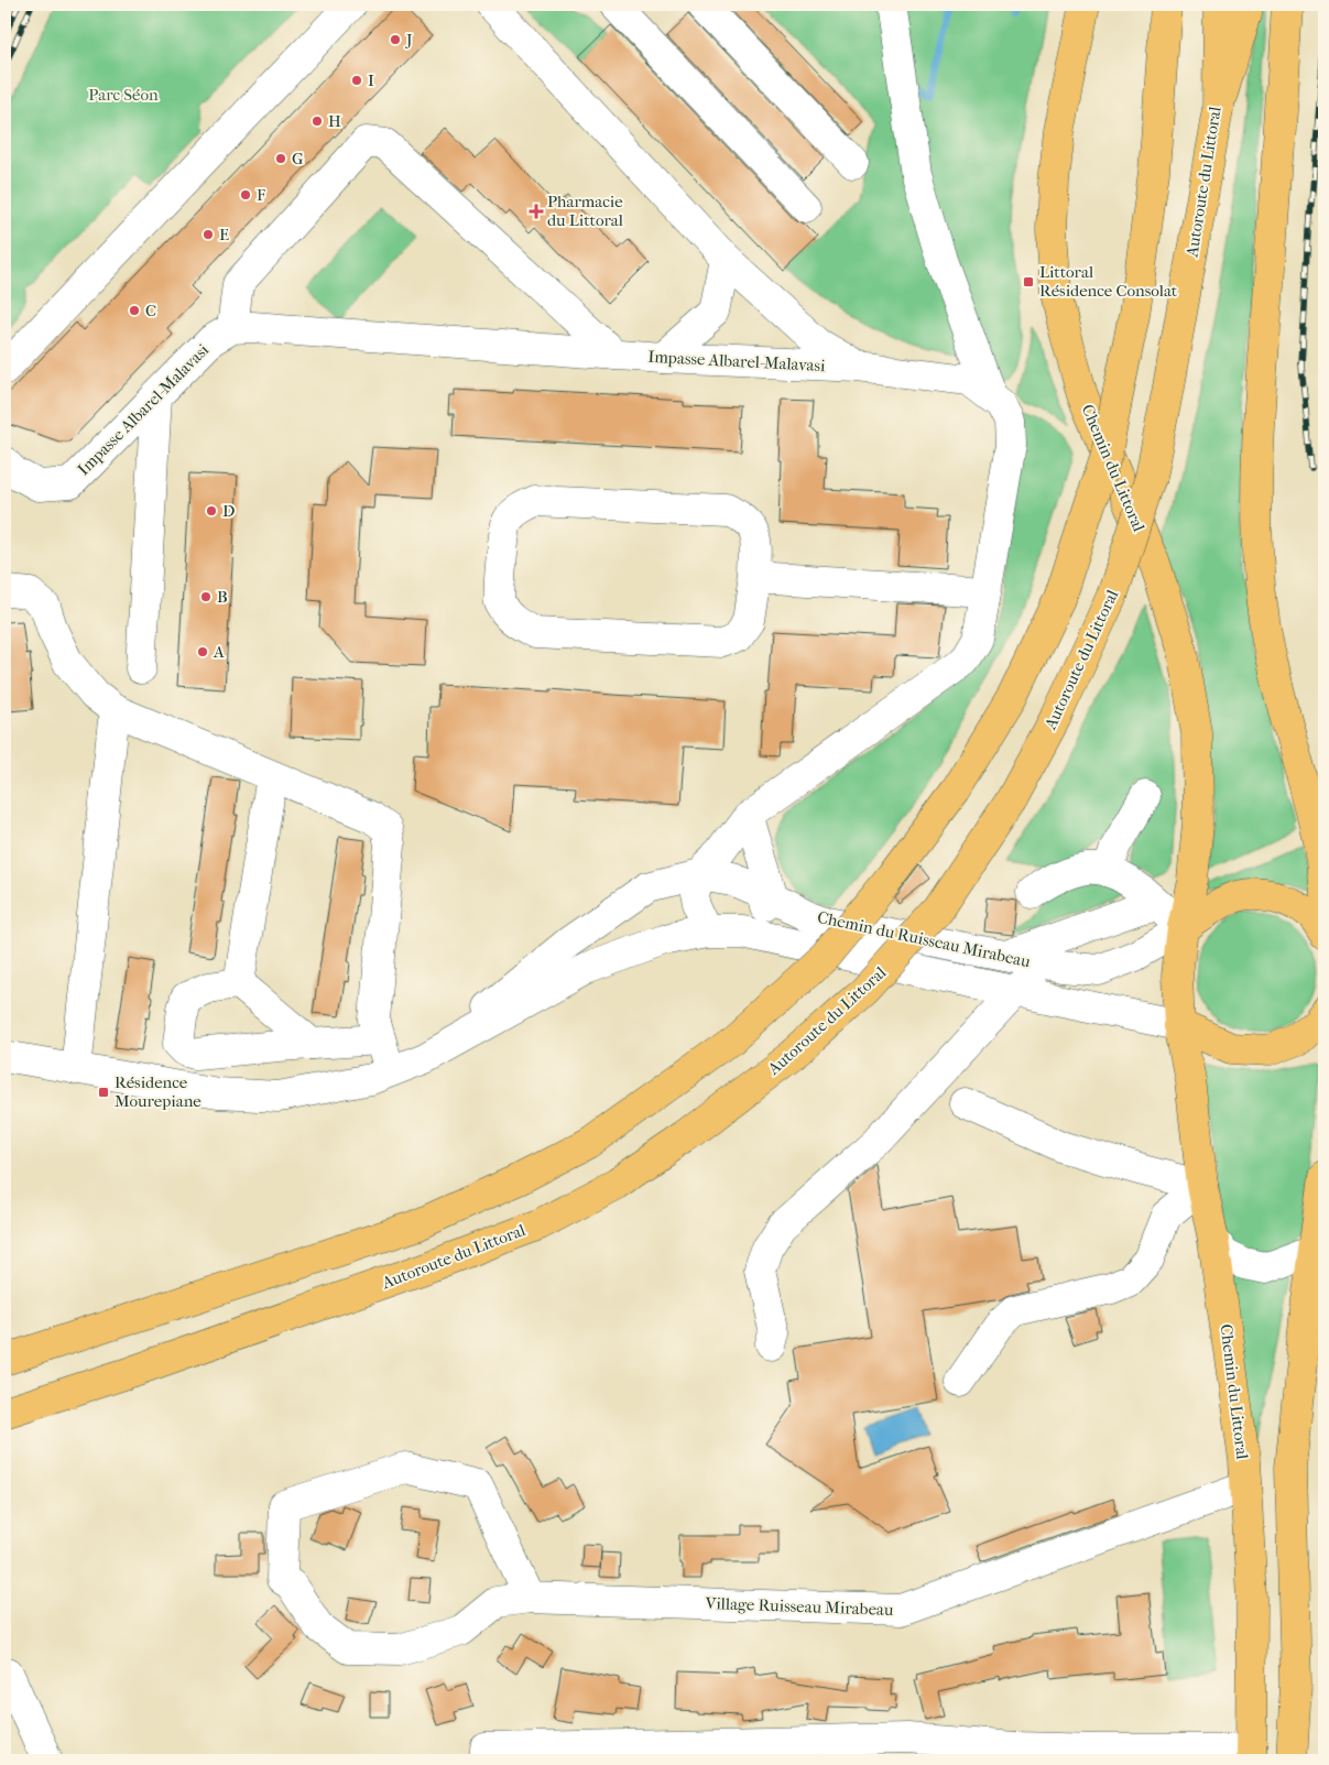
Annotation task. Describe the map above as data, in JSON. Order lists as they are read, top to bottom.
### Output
{
  "streets": {
    "main road": ["Autoroute du Littoral", "Chemin du Littoral"],
    "street": ["Impasse Albarel-Malavasi", "Chemin du Ruisseau Mirabeau", "Village Ruisseau Mirabeau"]
  },
  "crossings": [
    ["Impasse Albarel-Malavasi", "Chemin du Ruisseau Mirabeau"],
    ["Chemin du Littoral", "Chemin du Ruisseau Mirabeau"],
    ["Chemin du Littoral", "Village Ruisseau Mirabeau"]
  ],
  "parks": ["Parc Séon"],
  "places": {
    "other": [
      "J",
      "I",
      "H",
      "G",
      "F",
      "E",
      "C",
      "D",
      "B",
      "A"
    ],
    "health": ["Pharmacie du Littoral"],
    "transit": ["Littoral Résidence Consolat", "Résidence Mourepiane"]
  }
}
